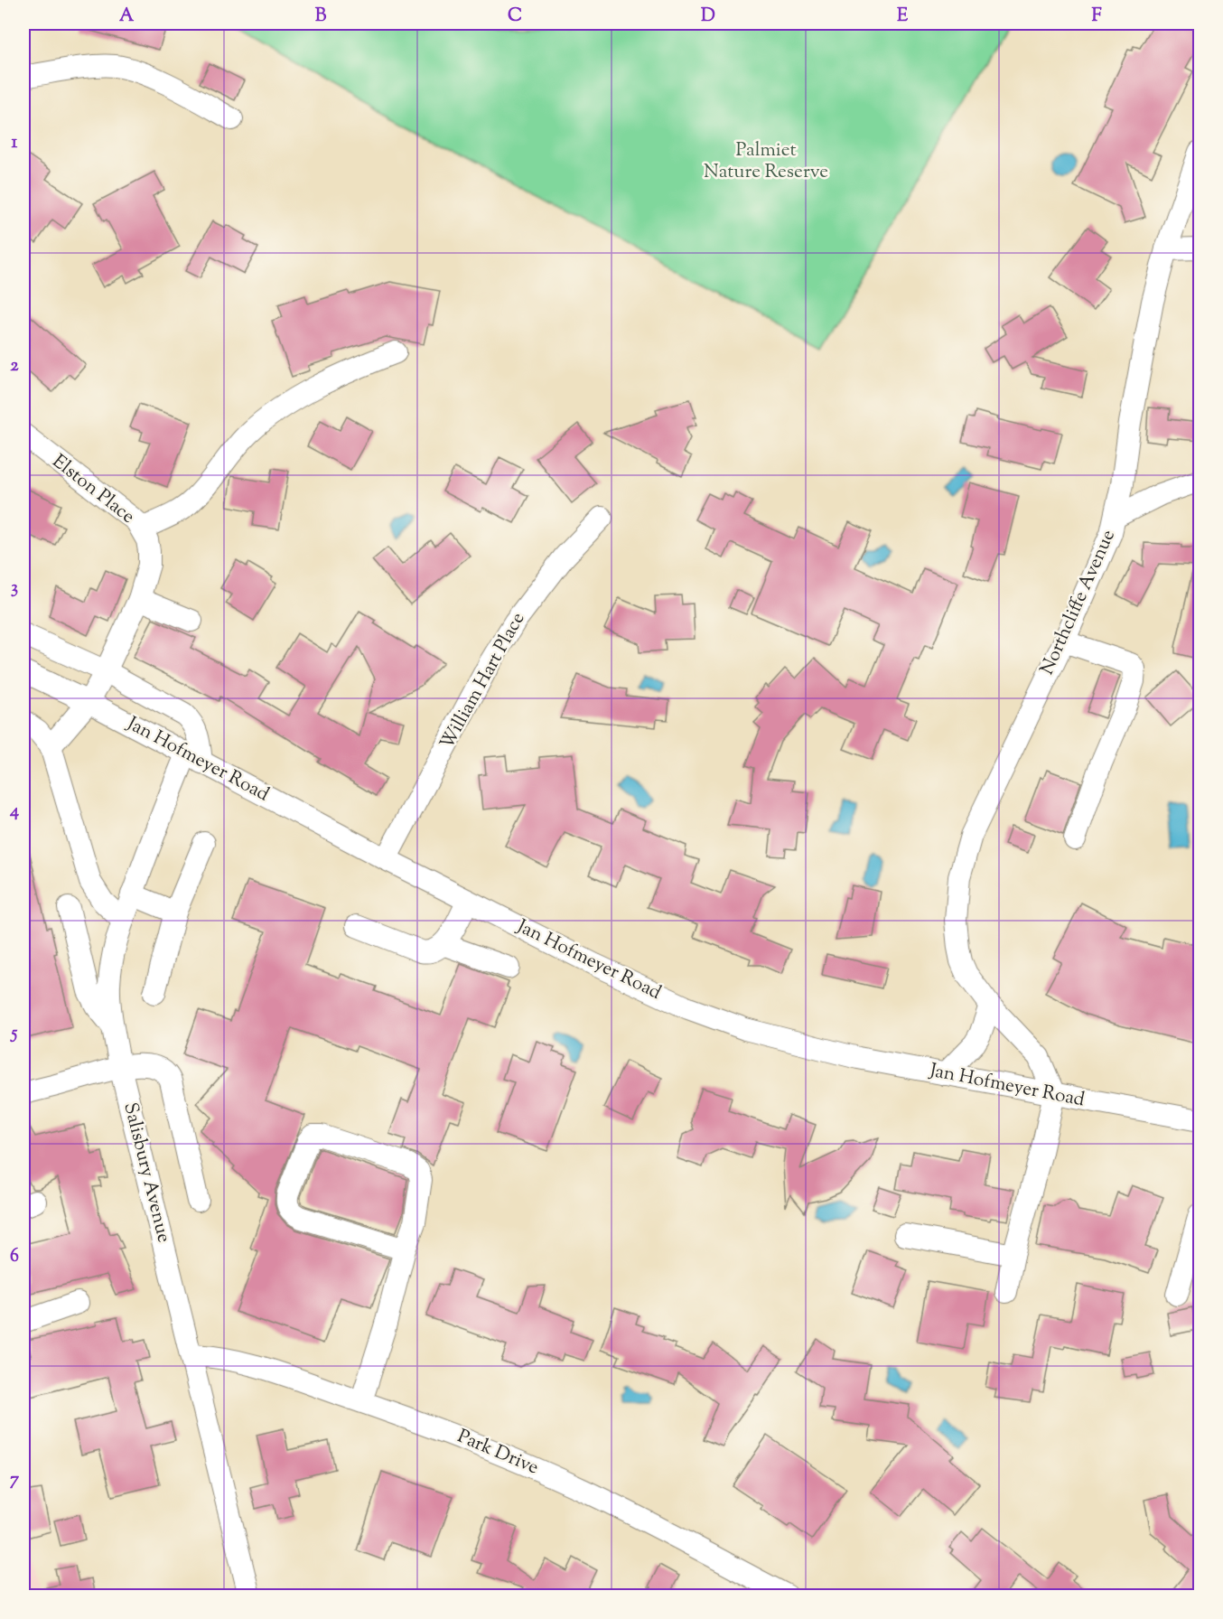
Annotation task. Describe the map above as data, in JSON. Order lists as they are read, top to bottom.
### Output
{
  "streets": {
    "street": [
      "Elston Place",
      "Northcliffe Avenue",
      "William Hart Place",
      "Jan Hofmeyer Road",
      "Salisbury Avenue",
      "Park Drive"
    ]
  },
  "crossings": [
    ["Elston Place", "Jan Hofmeyer Road"],
    ["Northcliffe Avenue", "Jan Hofmeyer Road"],
    ["William Hart Place", "Jan Hofmeyer Road"],
    ["Jan Hofmeyer Road", "Salisbury Avenue"],
    ["Salisbury Avenue", "Park Drive"]
  ],
  "parks": ["Palmiet Nature Reserve"],
  "grid": {
    "columns": [
      "A",
      "B",
      "C",
      "D",
      "E",
      "F"
    ],
    "rows": [
      "1",
      "2",
      "3",
      "4",
      "5",
      "6",
      "7"
    ]
  }
}
